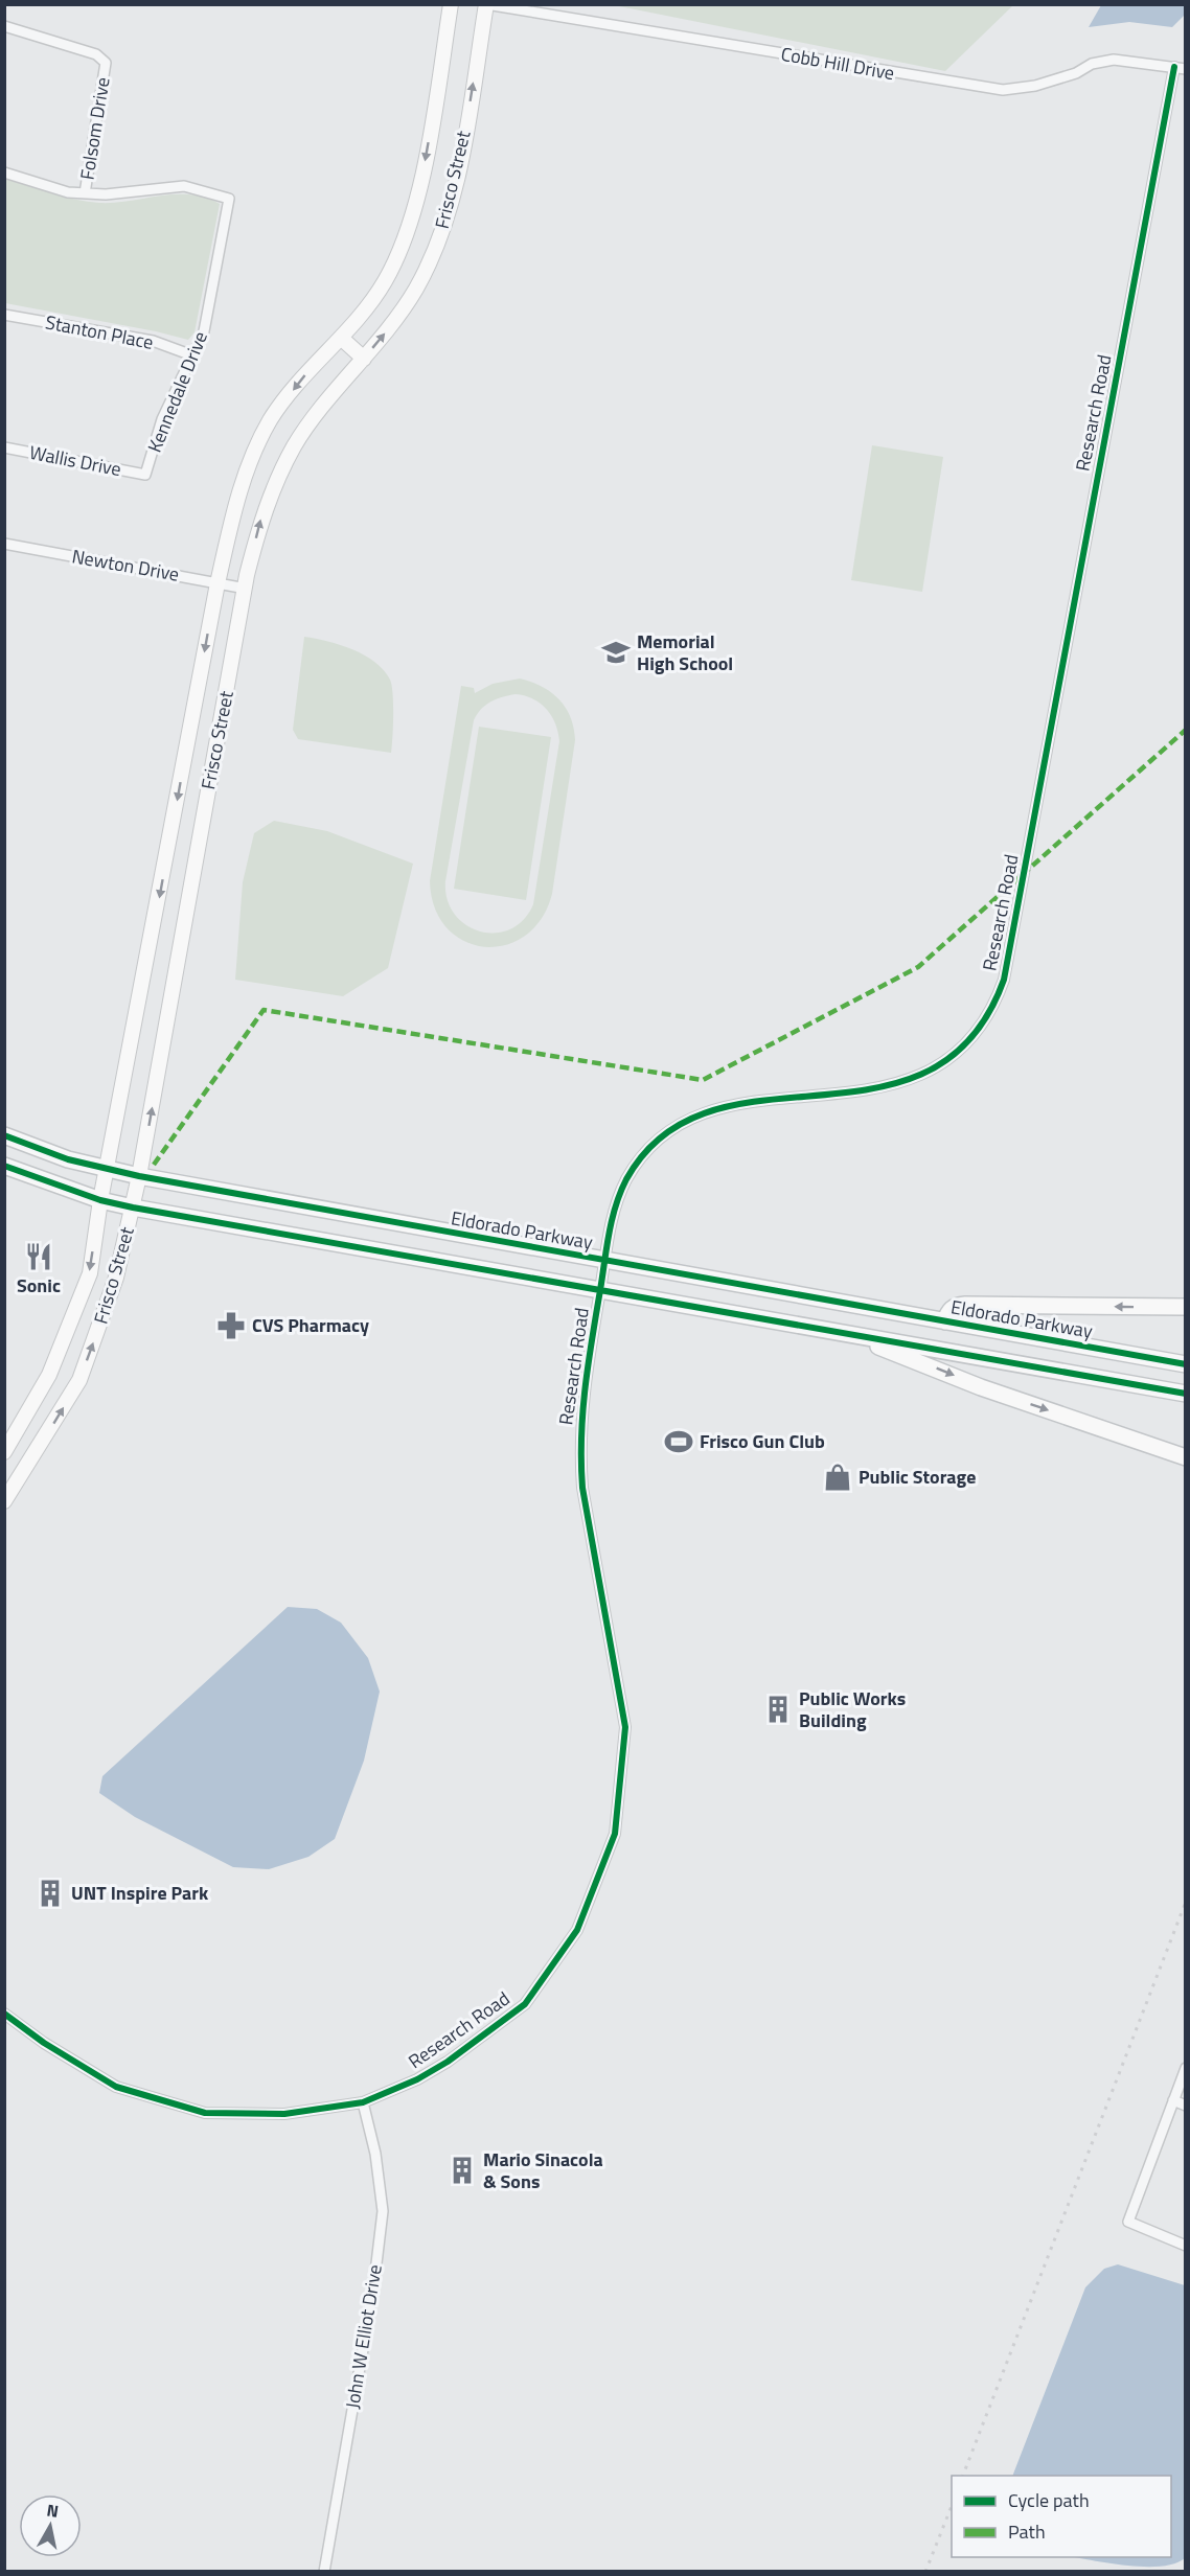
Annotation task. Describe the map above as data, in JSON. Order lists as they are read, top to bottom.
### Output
{
  "streets": {
    "main road": ["Eldorado Parkway"],
    "street": [
      "Cobb Hill Drive",
      "Folsom Drive",
      "Frisco Street",
      "Stanton Place",
      "Kennedale Drive",
      "Research Road",
      "Wallis Drive",
      "Newton Drive",
      "John W Elliot Drive"
    ]
  },
  "crossings": [
    ["Cobb Hill Drive", "Frisco Street"],
    ["Cobb Hill Drive", "Research Road"],
    ["Folsom Drive", "Kennedale Drive"],
    ["Frisco Street", "Newton Drive"],
    ["Frisco Street", "Eldorado Parkway"],
    ["Stanton Place", "Kennedale Drive"],
    ["Kennedale Drive", "Wallis Drive"],
    ["Research Road", "Eldorado Parkway"],
    ["Research Road", "John W Elliot Drive"]
  ],
  "places": {
    "school or university": ["Memorial High School"],
    "restaurant": ["Sonic"],
    "pharmacy": ["CVS Pharmacy"],
    "sports": ["Frisco Gun Club"],
    "shop": ["Public Storage"],
    "building": ["Public Works Building", "UNT Inspire Park", "Mario Sinacola & Sons"]
  },
  "legend": ["Cycle path", "Path"],
  "north": "top"
}
